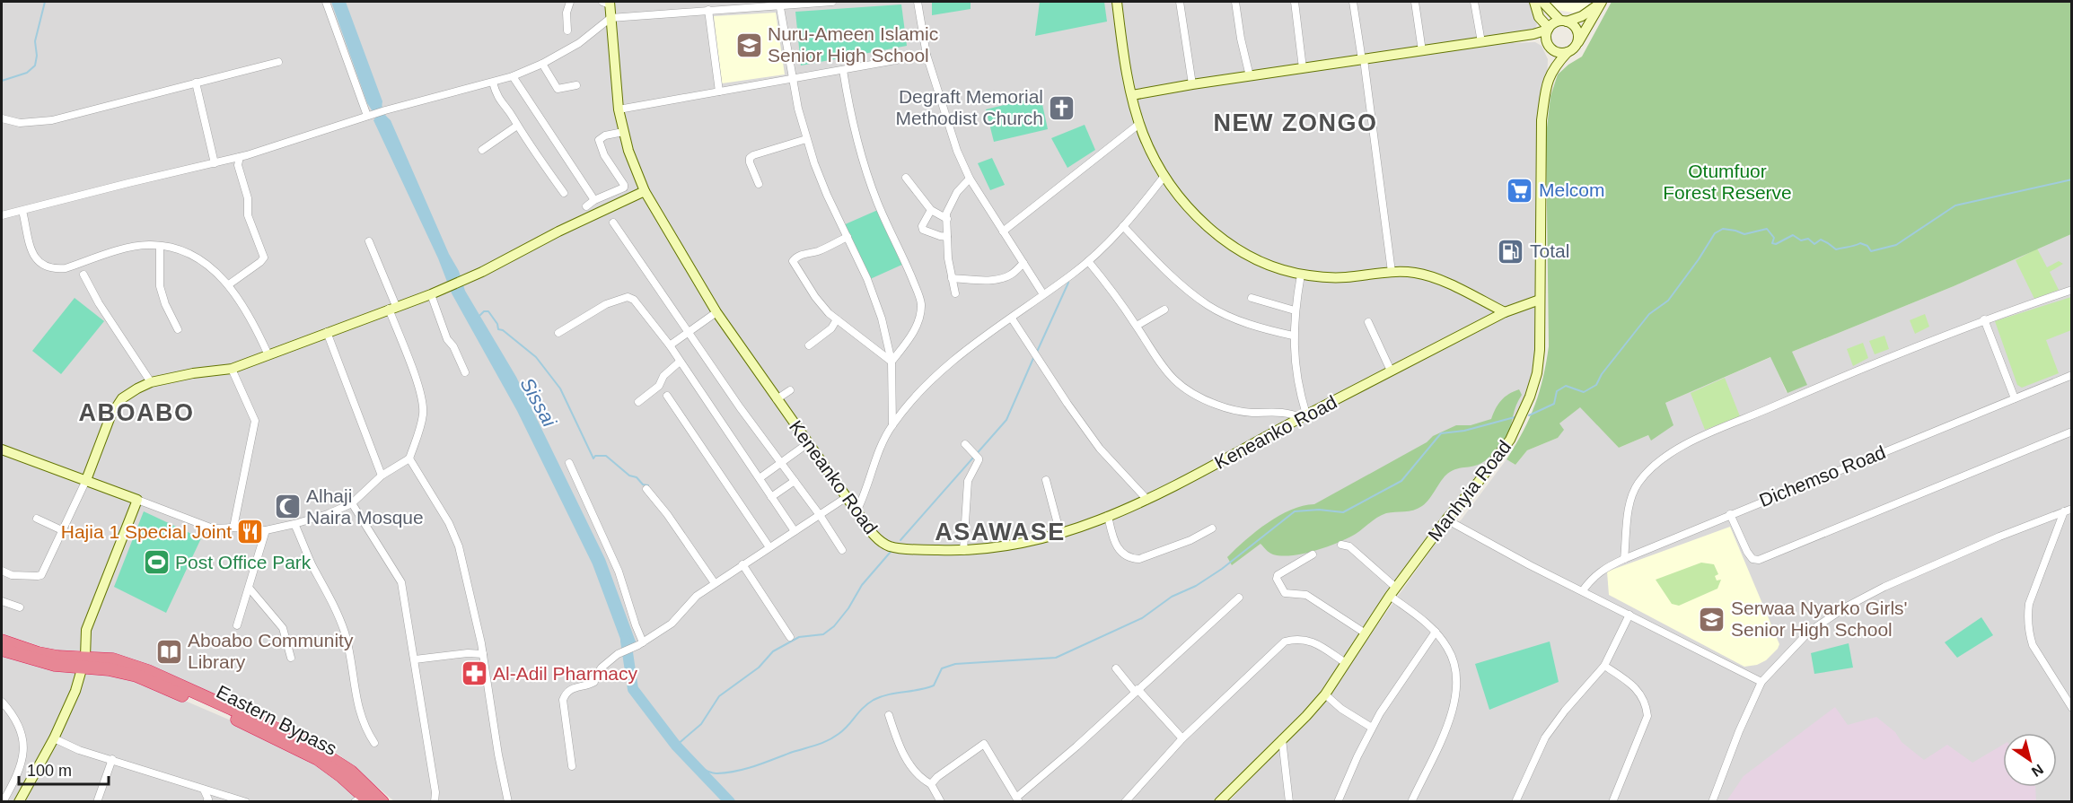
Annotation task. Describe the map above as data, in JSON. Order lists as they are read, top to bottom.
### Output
{
  "streets": {
    "highway": ["Eastern Bypass"],
    "street": ["Keneanko Road", "Dichemso Road", "Manhyia Road"]
  },
  "crossings": [
    ["Keneanko Road", "Manhyia Road"]
  ],
  "districts": ["NEW ZONGO", "ABOABO", "ASAWASE"],
  "water": ["Sissai"],
  "parks": ["Otumfuor Forest Reserve"],
  "places": {
    "school or university": ["Nuru-Ameen Islamic Senior High School", "Serwaa Nyarko Girls' Senior High School"],
    "church": ["Degraft Memorial Methodist Church"],
    "supermarket": ["Melcom"],
    "fuel station": ["Total"],
    "mosque": ["Alhaji Naira Mosque"],
    "restaurant": ["Hajia 1 Special Joint"],
    "sports": ["Post Office Park"],
    "library": ["Aboabo Community Library"],
    "pharmacy": ["Al-Adil Pharmacy"]
  },
  "scale_bar": "100 m",
  "north": "bottom right"
}
